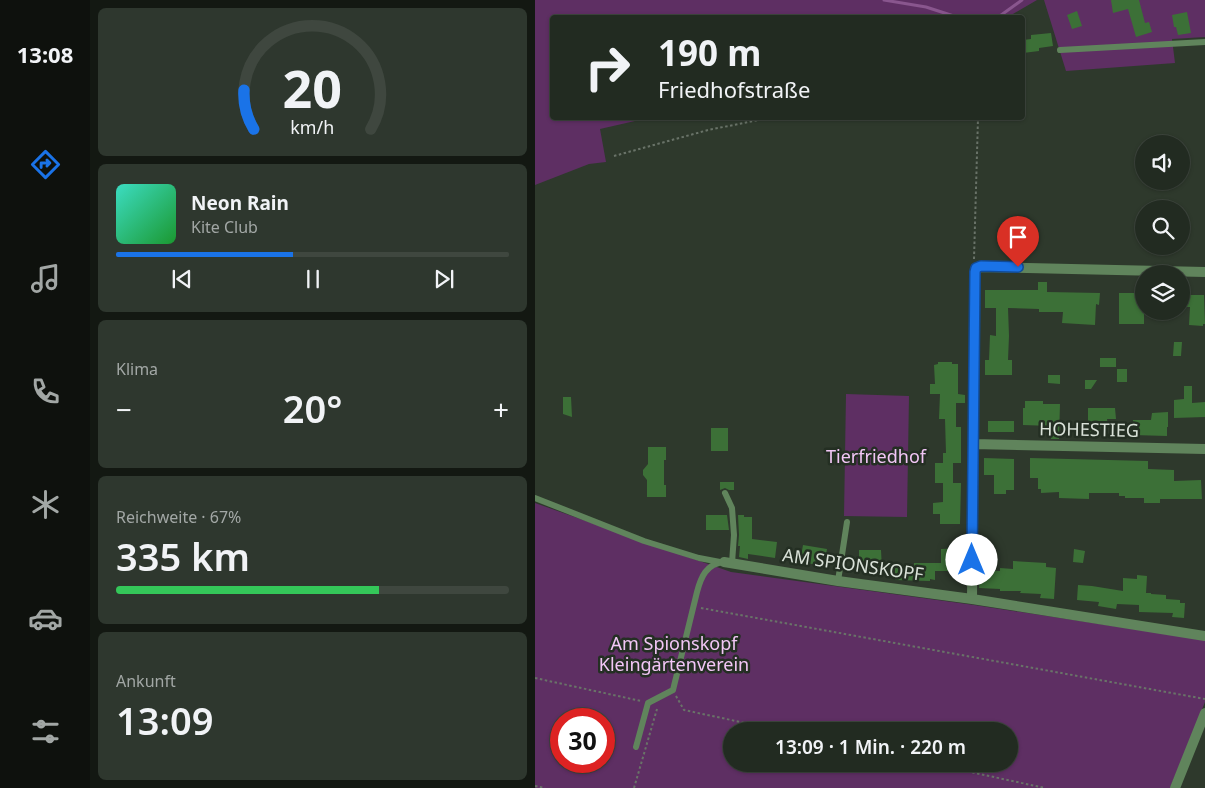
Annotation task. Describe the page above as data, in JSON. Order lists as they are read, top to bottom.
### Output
{
  "streets": {
    "street": ["HOHESTIEG", "AM SPIONSKOPF"]
  },
  "parks": ["Tierfriedhof", "Am Spionskopf Kleingärtenverein"],
  "page": {
    "tabs": "13:08",
    "turn": ["190 m", "Friedhofstraße"],
    "song": ["Neon Rain", "Kite Club"],
    "tile": [
      "Klima",
      ["Reichweite · 67%", "335 km"],
      ["Ankunft", "13:09"]
    ],
    "heat": ["−", "20°", "+"],
    "limit": "30",
    "trip": "13:09 · 1 Min. · 220 m",
    "gauge": ["20", "km/h"]
  }
}
